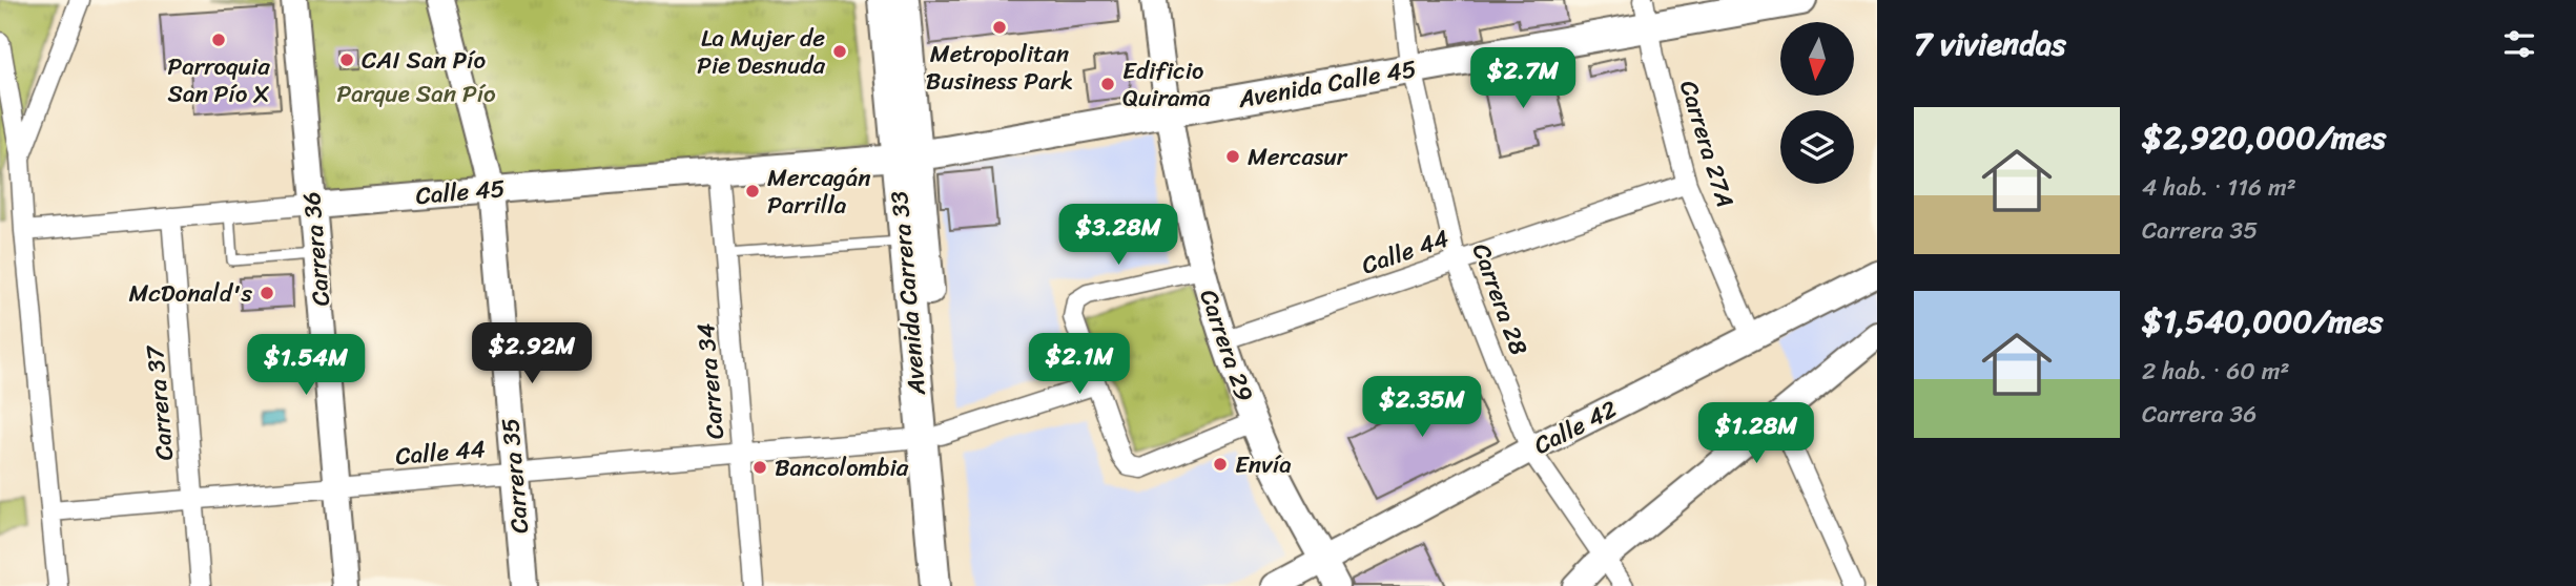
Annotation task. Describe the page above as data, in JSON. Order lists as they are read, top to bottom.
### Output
{
  "streets": {
    "main road": ["Avenida Calle 45", "Avenida Carrera 33"],
    "street": [
      "Carrera 27A",
      "Calle 45",
      "Carrera 36",
      "Calle 44",
      "Carrera 28",
      "Carrera 29",
      "Carrera 34",
      "Carrera 37",
      "Calle 42",
      "Carrera 35"
    ]
  },
  "crossings": [
    ["Avenida Calle 45", "Carrera 27A"],
    ["Avenida Calle 45", "Calle 45"],
    ["Avenida Calle 45", "Avenida Carrera 33"],
    ["Avenida Calle 45", "Carrera 28"],
    ["Avenida Calle 45", "Carrera 29"],
    ["Carrera 27A", "Calle 44"],
    ["Carrera 27A", "Calle 42"],
    ["Calle 45", "Carrera 36"],
    ["Calle 45", "Avenida Carrera 33"],
    ["Calle 45", "Carrera 34"],
    ["Calle 45", "Carrera 37"],
    ["Calle 45", "Carrera 35"],
    ["Carrera 36", "Calle 44"],
    ["Calle 44", "Avenida Carrera 33"],
    ["Calle 44", "Carrera 28"],
    ["Calle 44", "Carrera 29"],
    ["Calle 44", "Carrera 34"],
    ["Calle 44", "Carrera 37"],
    ["Calle 44", "Carrera 35"],
    ["Carrera 28", "Calle 42"],
    ["Carrera 29", "Calle 42"]
  ],
  "parks": ["Parque San Pío"],
  "places": [
    "Metropolitan Business Park",
    "Parroquia San Pío X",
    "La Mujer de Pie Desnuda",
    "CAI San Pío",
    "Edificio Quirama",
    "Mercasur",
    "Mercagán Parrilla",
    "McDonald's",
    "Envía",
    "Bancolombia"
  ],
  "north": "bottom",
  "page": {
    "heading": "7 viviendas",
    "price": [
      "$2.7M",
      "$3.28M",
      "$2.92M",
      "$2.1M",
      "$1.54M",
      "$2.35M",
      "$1.28M"
    ],
    "list": [
      {
        "name": "$2,920,000/mes",
        "note": "4 hab. · 116 m² · Carrera 35"
      },
      {
        "name": "$1,540,000/mes",
        "note": "2 hab. · 60 m² · Carrera 36"
      }
    ]
  }
}
